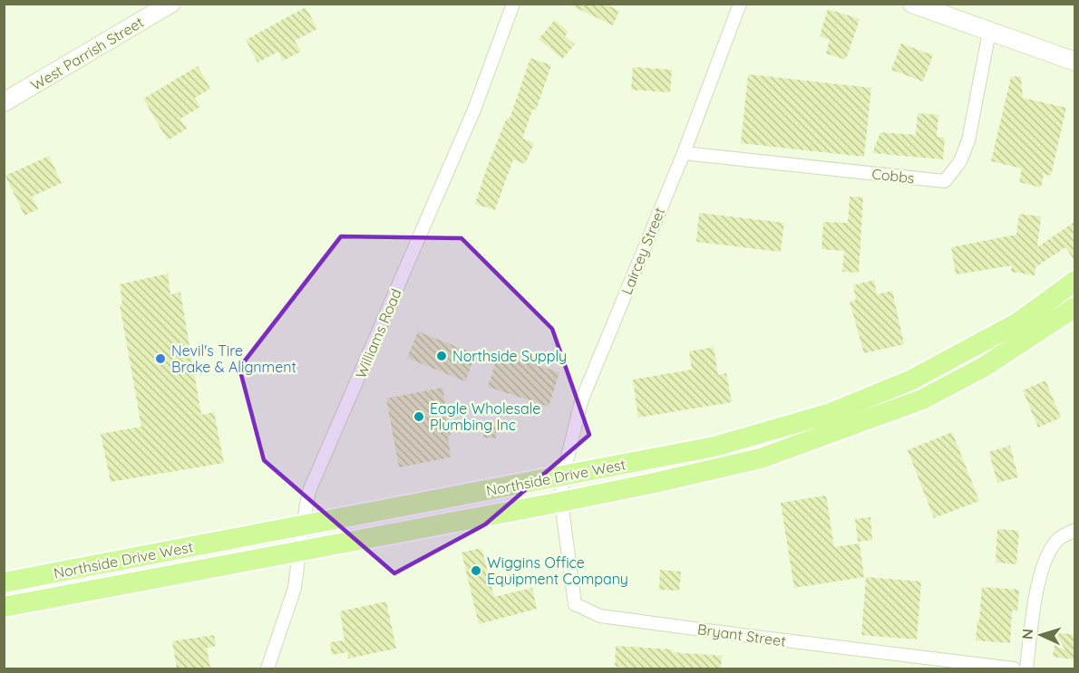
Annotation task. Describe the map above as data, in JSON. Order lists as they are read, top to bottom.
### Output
{
  "streets": {
    "main road": ["Northside Drive West"],
    "street": [
      "West Parrish Street",
      "Cobbs",
      "Laircey Street",
      "Williams Road",
      "Bryant Street"
    ]
  },
  "crossings": [
    ["Cobbs", "Laircey Street"],
    ["Laircey Street", "Northside Drive West"],
    ["Laircey Street", "Bryant Street"],
    ["Williams Road", "Northside Drive West"],
    ["Northside Drive West", "Bryant Street"]
  ],
  "places": [
    "Northside Supply",
    "Nevil's Tire Brake & Alignment",
    "Eagle Wholesale Plumbing Inc",
    "Wiggins Office Equipment Company"
  ],
  "north": "left"
}
